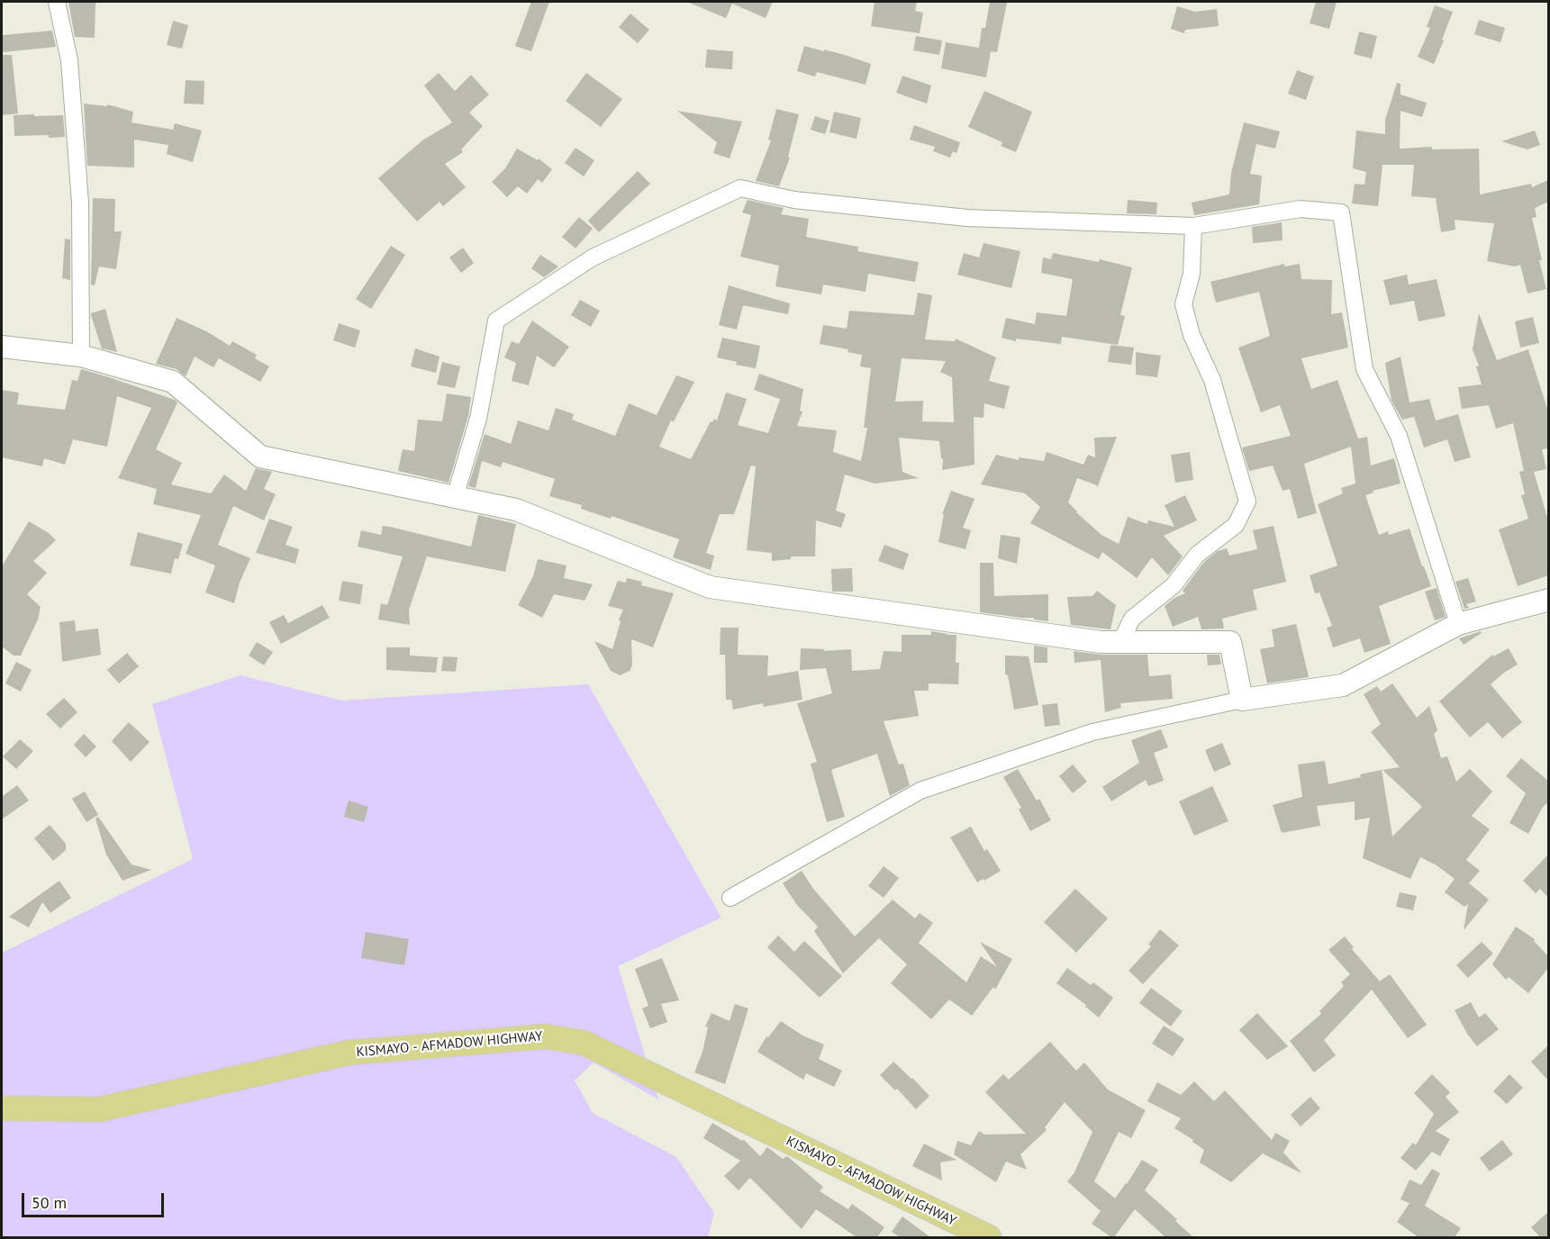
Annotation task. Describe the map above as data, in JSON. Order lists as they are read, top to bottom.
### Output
{
  "streets": {
    "main road": ["KISMAYO - AFMADOW HIGHWAY"]
  },
  "scale_bar": "50 m"
}
